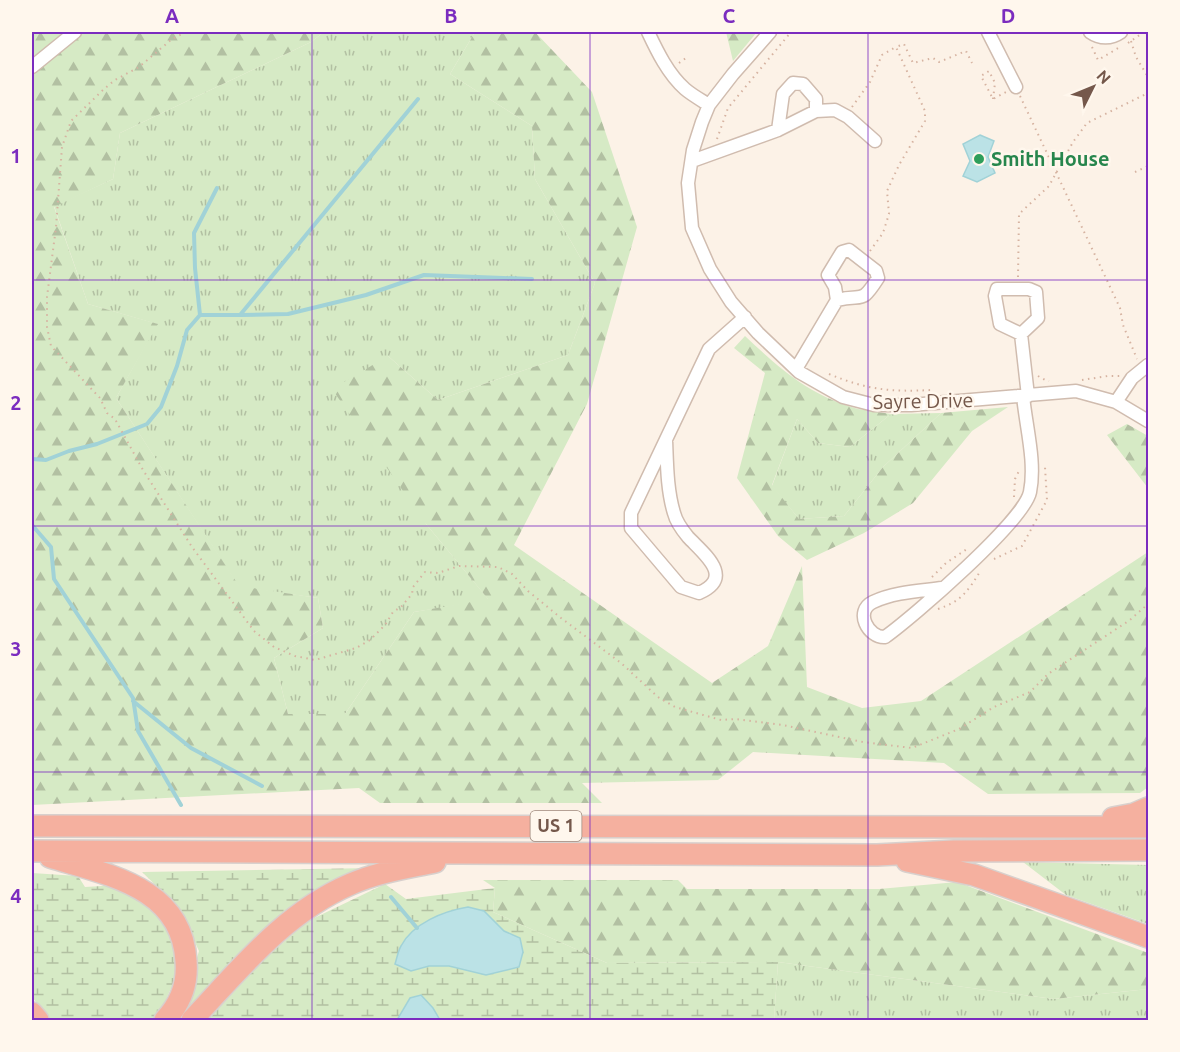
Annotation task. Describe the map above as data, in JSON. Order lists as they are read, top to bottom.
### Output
{
  "streets": {
    "highway": ["US 1"],
    "street": ["Sayre Drive"]
  },
  "places": ["Smith House"],
  "north": "top right",
  "grid": {
    "columns": [
      "A",
      "B",
      "C",
      "D"
    ],
    "rows": [
      "1",
      "2",
      "3",
      "4"
    ]
  }
}
